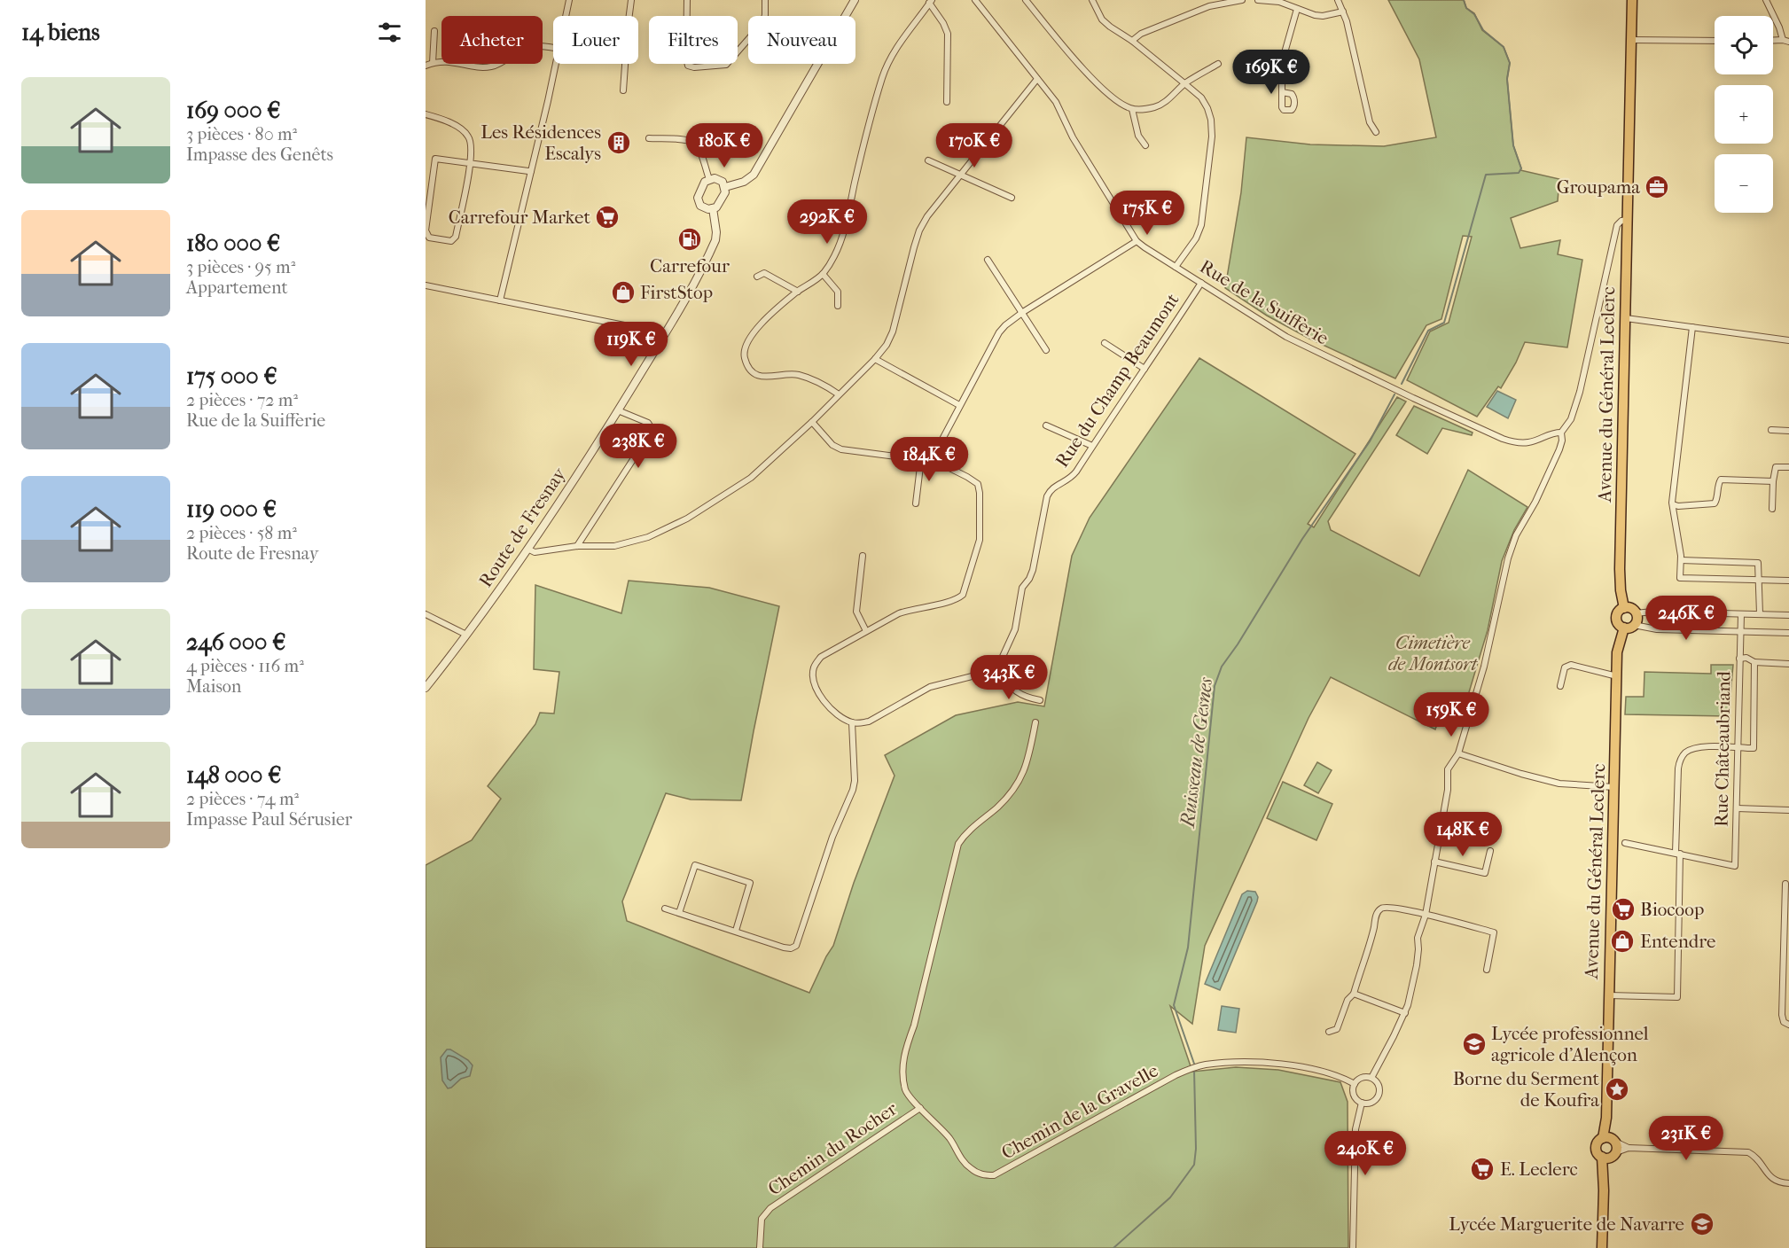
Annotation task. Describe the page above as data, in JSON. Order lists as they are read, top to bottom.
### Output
{
  "streets": {
    "main road": ["Avenue du Général Leclerc"],
    "street": [
      "Rue de la Suifferie",
      "Rue du Champ Beaumont",
      "Route de Fresnay",
      "Rue Châteaubriand",
      "Chemin de la Gravelle",
      "Chemin du Rocher"
    ]
  },
  "crossings": [
    ["Rue de la Suifferie", "Rue du Champ Beaumont"],
    ["Chemin de la Gravelle", "Chemin du Rocher"]
  ],
  "water": ["Ruisseau de Gesnes"],
  "parks": ["Cimetière de Montsort"],
  "places": {
    "building": ["Les Résidences Escalys"],
    "office": ["Groupama"],
    "supermarket": ["Carrefour Market", "Biocoop", "E. Leclerc"],
    "fuel station": ["Carrefour"],
    "shop": ["FirstStop", "Entendre"],
    "school or university": ["Lycée professionnel agricole d'Alençon", "Lycée Marguerite de Navarre"],
    "place": ["Borne du Serment de Koufra"]
  },
  "page": {
    "heading": "14 biens",
    "map_buttons": ["+", "−"],
    "chip": [
      "Acheter",
      "Louer",
      "Filtres",
      "Nouveau"
    ],
    "price": [
      "169K €",
      "180K €",
      "170K €",
      "175K €",
      "292K €",
      "119K €",
      "238K €",
      "184K €",
      "246K €",
      "343K €",
      "159K €",
      "148K €",
      "231K €",
      "240K €"
    ],
    "list": [
      {
        "name": "169 000 €",
        "note": "3 pièces · 80 m² · Impasse des Genêts"
      },
      {
        "name": "180 000 €",
        "note": "3 pièces · 95 m² · Appartement"
      },
      {
        "name": "175 000 €",
        "note": "2 pièces · 72 m² · Rue de la Suifferie"
      },
      {
        "name": "119 000 €",
        "note": "2 pièces · 58 m² · Route de Fresnay"
      },
      {
        "name": "246 000 €",
        "note": "4 pièces · 116 m² · Maison"
      },
      {
        "name": "148 000 €",
        "note": "2 pièces · 74 m² · Impasse Paul Sérusier"
      }
    ]
  }
}
